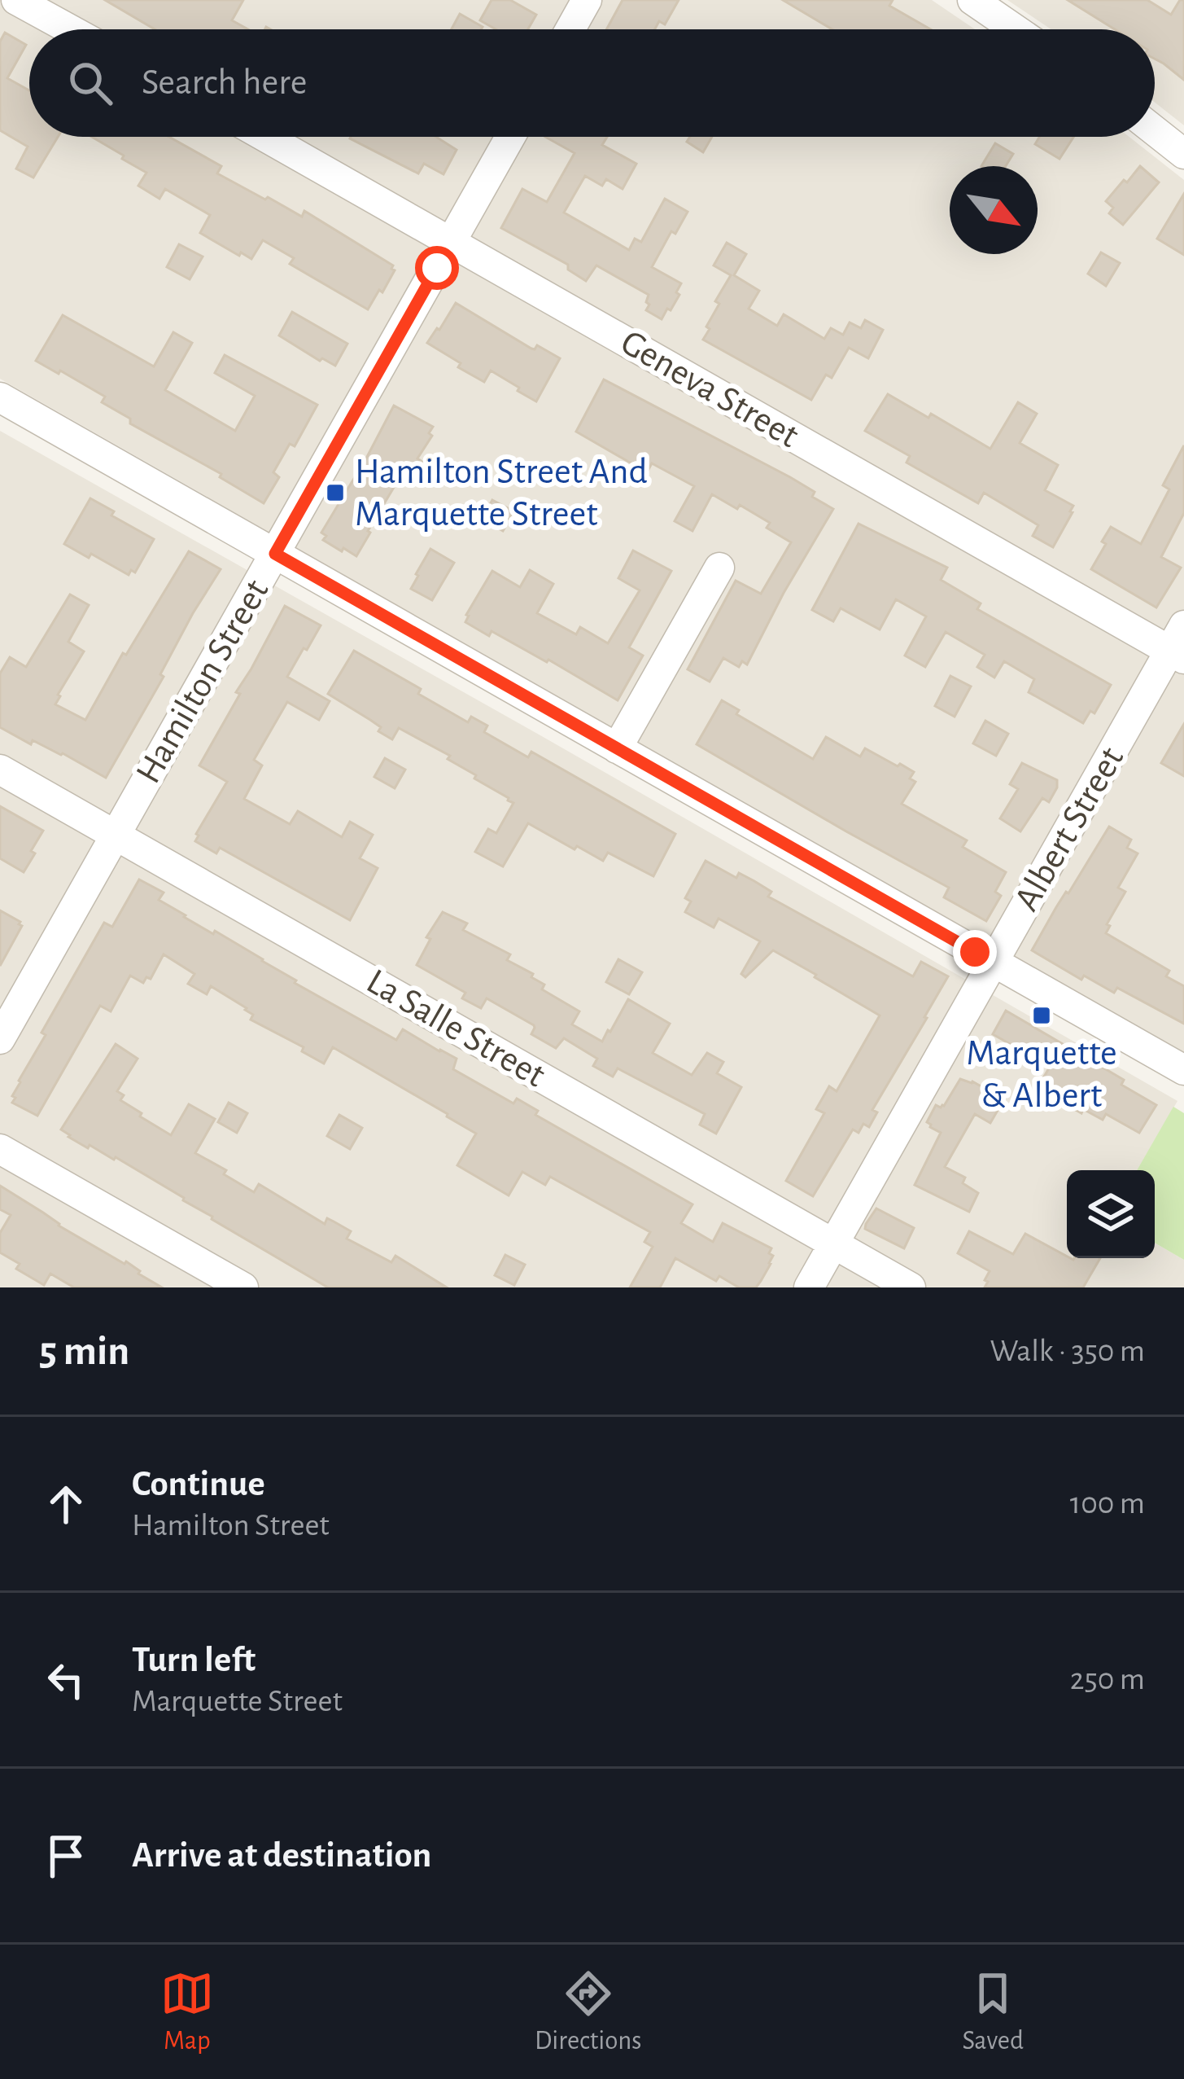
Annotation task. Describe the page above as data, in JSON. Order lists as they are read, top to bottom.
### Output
{
  "streets": {
    "street": [
      "Geneva Street",
      "Hamilton Street",
      "Albert Street",
      "La Salle Street"
    ]
  },
  "crossings": [
    ["Geneva Street", "Hamilton Street"],
    ["Geneva Street", "Albert Street"],
    ["Hamilton Street", "La Salle Street"],
    ["Albert Street", "La Salle Street"]
  ],
  "places": {
    "transit": ["Hamilton Street And Marquette Street", "Marquette & Albert"]
  },
  "north": "bottom right",
  "page": {
    "search": "Search here",
    "heading": ["5 min", "Walk · 350 m"],
    "list": [
      ["Continue", "Hamilton Street", "100 m"],
      ["Turn left", "Marquette Street", "250 m"],
      "Arrive at destination"
    ],
    "nav": ["Map", "Directions", "Saved"]
  }
}
